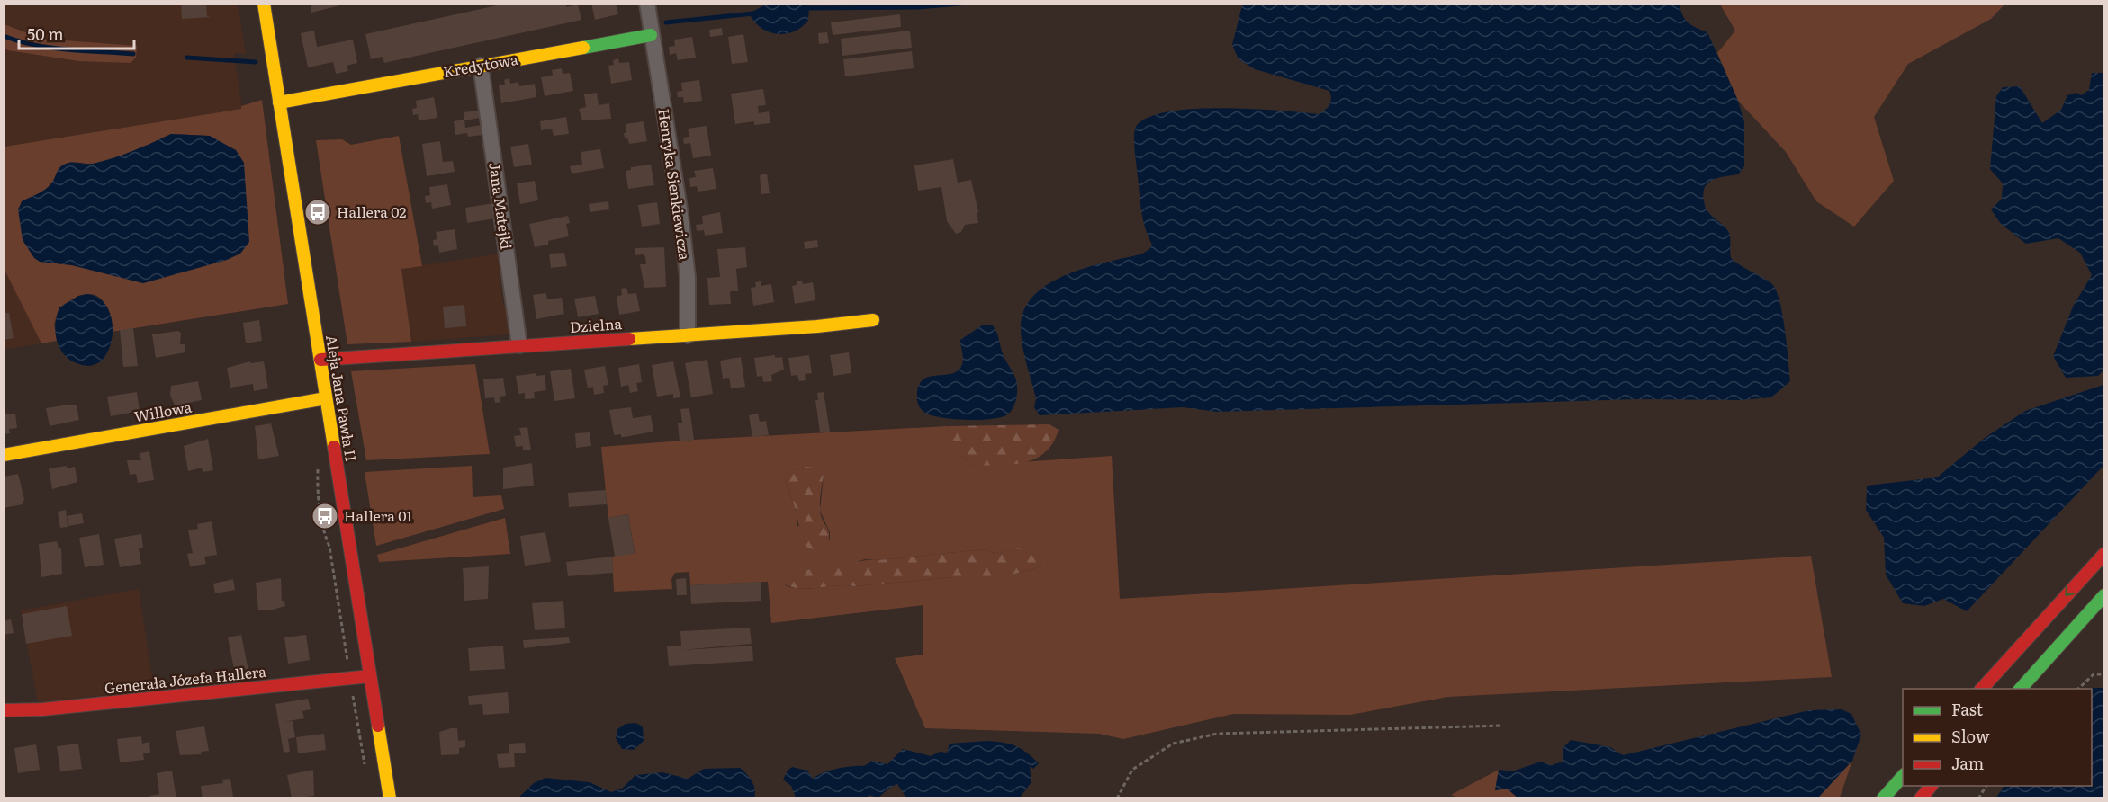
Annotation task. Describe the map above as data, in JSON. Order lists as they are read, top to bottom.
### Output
{
  "streets": {
    "street": [
      "Kredytowa",
      "Henryka Sienkiewicza",
      "Jana Matejki",
      "Dzielna",
      "Aleja Jana Pawła II",
      "Willowa",
      "Generała Józefa Hallera"
    ]
  },
  "crossings": [
    ["Kredytowa", "Henryka Sienkiewicza"],
    ["Kredytowa", "Jana Matejki"],
    ["Kredytowa", "Aleja Jana Pawła II"],
    ["Henryka Sienkiewicza", "Dzielna"],
    ["Jana Matejki", "Dzielna"],
    ["Dzielna", "Aleja Jana Pawła II"],
    ["Aleja Jana Pawła II", "Willowa"],
    ["Aleja Jana Pawła II", "Generała Józefa Hallera"]
  ],
  "places": {
    "bus stop": ["Hallera 02", "Hallera 01"]
  },
  "legend": ["Fast", "Slow", "Jam"],
  "scale_bar": "50 m"
}
